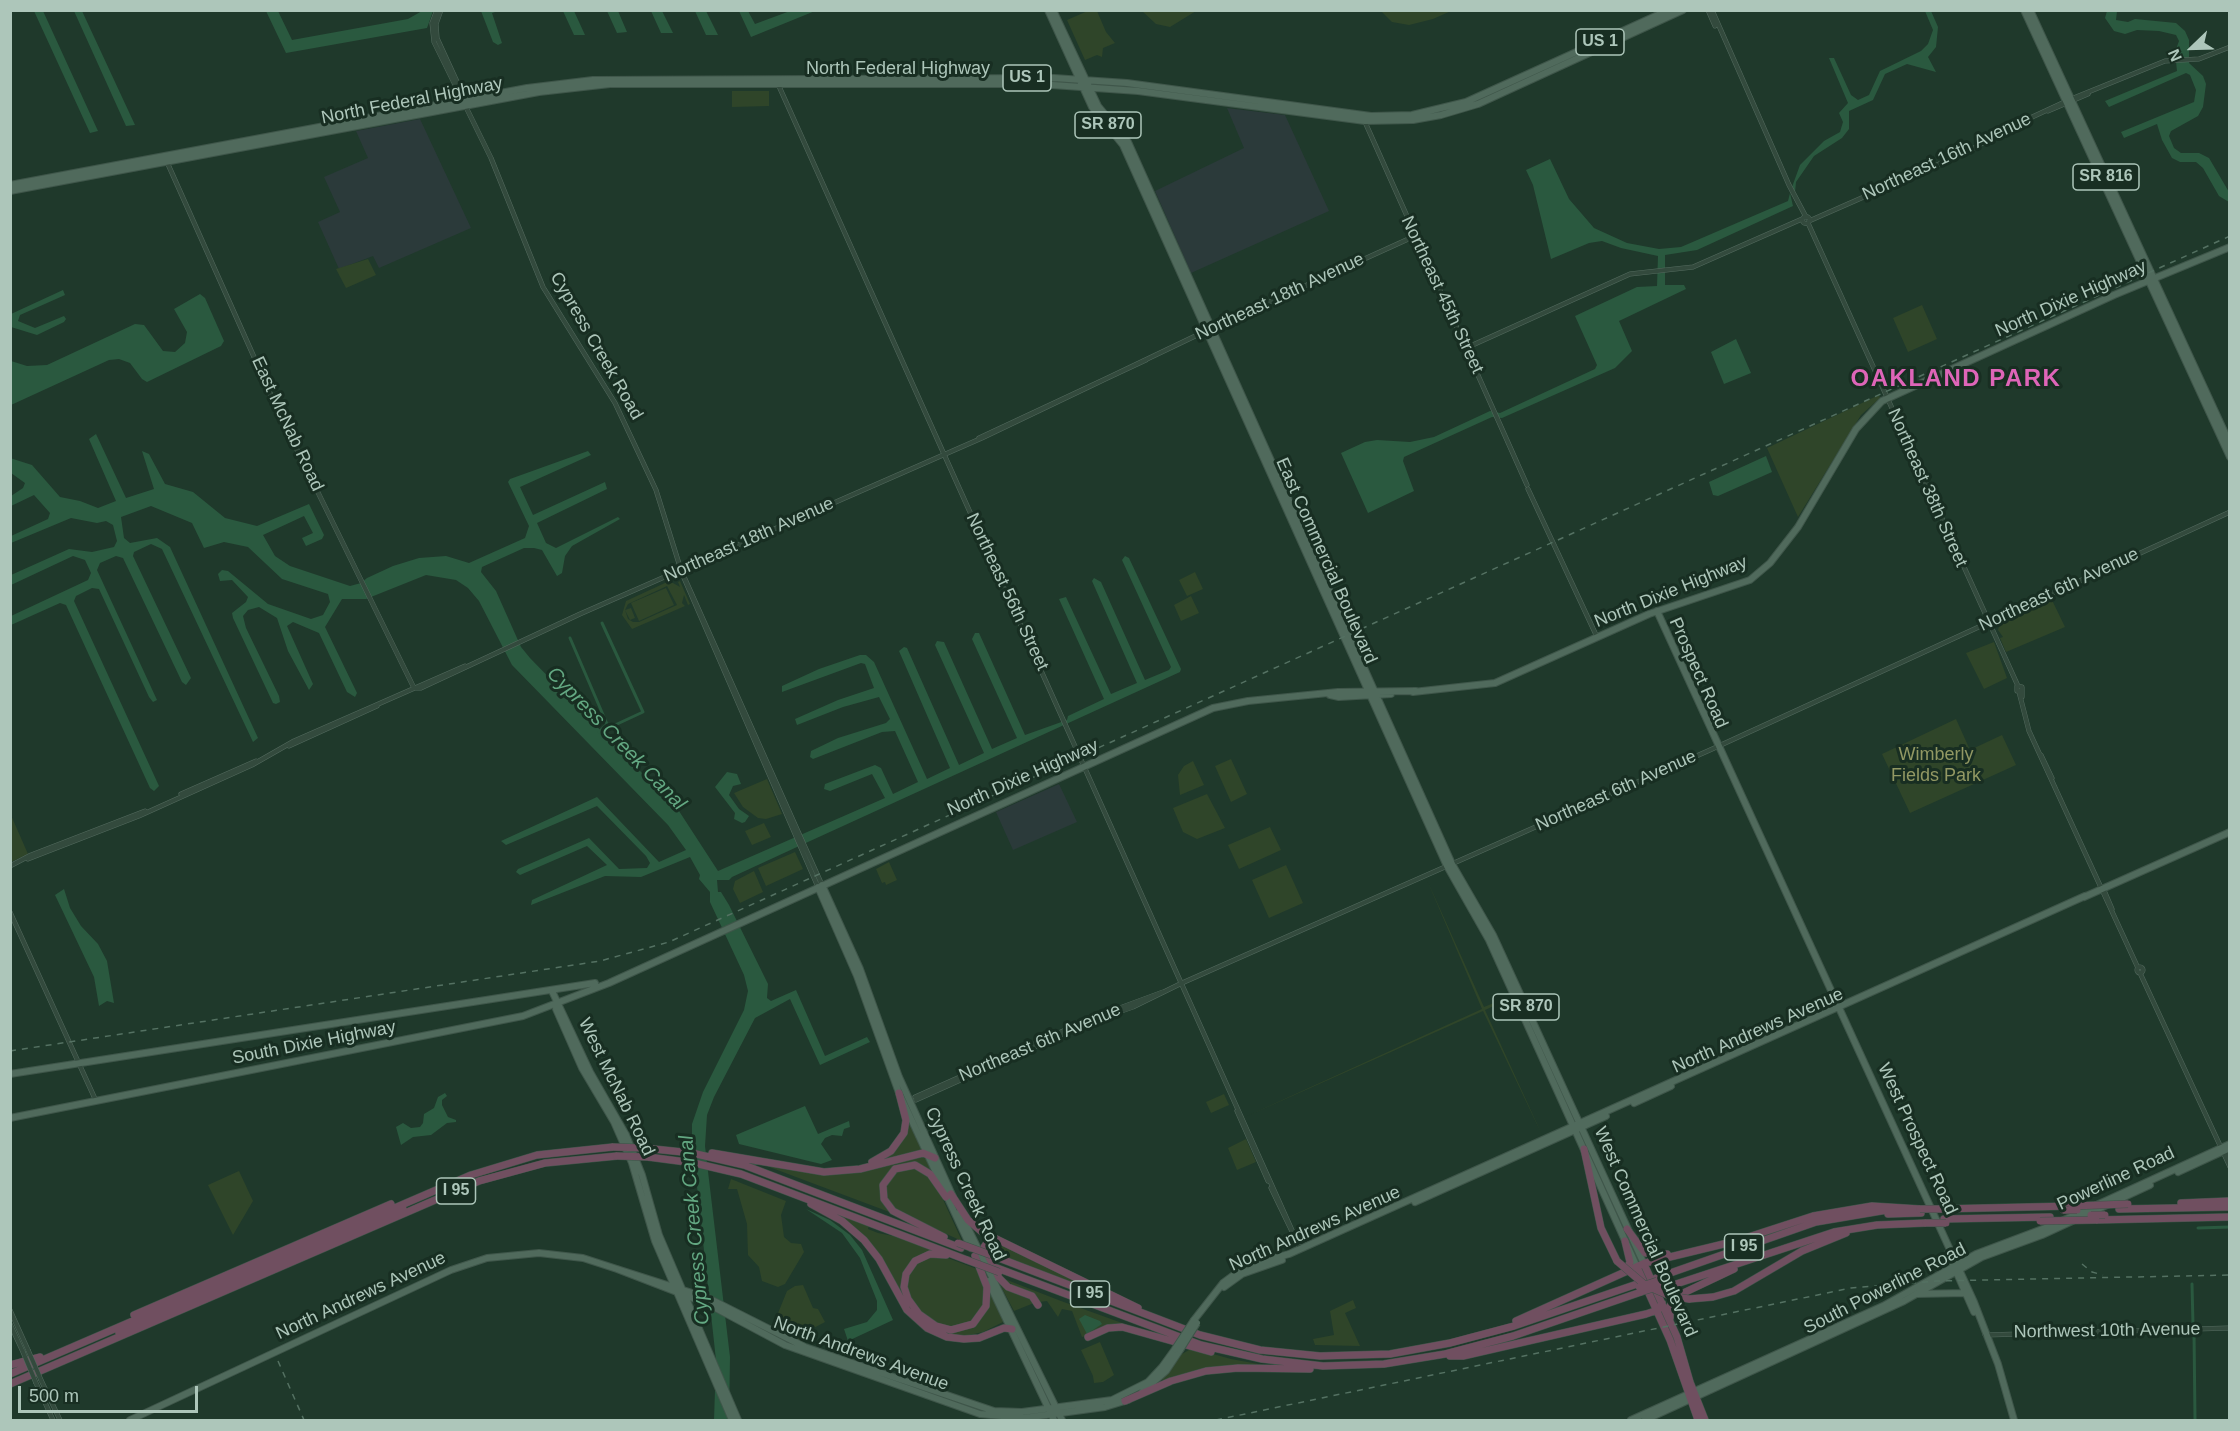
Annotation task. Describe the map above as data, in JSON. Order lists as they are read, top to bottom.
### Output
{
  "streets": {
    "highway": ["SR 870", "I 95", "West Commercial Boulevard"],
    "main road": [
      "US 1",
      "North Federal Highway",
      "SR 816",
      "North Dixie Highway",
      "Cypress Creek Road",
      "East Commercial Boulevard",
      "Prospect Road",
      "North Andrews Avenue",
      "South Dixie Highway",
      "West McNab Road",
      "West Prospect Road",
      "Powerline Road",
      "South Powerline Road"
    ],
    "street": [
      "Northeast 16th Avenue",
      "Northeast 45th Street",
      "Northeast 18th Avenue",
      "East McNab Road",
      "Northeast 38th Street",
      "Northeast 6th Avenue",
      "Northeast 56th Street",
      "Northwest 10th Avenue"
    ]
  },
  "crossings": [
    ["US 1", "North Federal Highway"],
    ["US 1", "East McNab Road"],
    ["North Federal Highway", "Northeast 45th Street"],
    ["North Federal Highway", "Cypress Creek Road"],
    ["North Federal Highway", "East McNab Road"],
    ["North Federal Highway", "East Commercial Boulevard"],
    ["North Federal Highway", "Northeast 56th Street"],
    ["SR 870", "East Commercial Boulevard"],
    ["SR 870", "Northeast 6th Avenue"],
    ["SR 870", "North Andrews Avenue"],
    ["SR 870", "West Commercial Boulevard"],
    ["Northeast 16th Avenue", "SR 816"],
    ["Northeast 16th Avenue", "Northeast 45th Street"],
    ["Northeast 16th Avenue", "Northeast 38th Street"],
    ["SR 816", "North Dixie Highway"],
    ["Northeast 45th Street", "Northeast 18th Avenue"],
    ["Northeast 45th Street", "North Dixie Highway"],
    ["Northeast 18th Avenue", "Cypress Creek Road"],
    ["Northeast 18th Avenue", "East McNab Road"],
    ["Northeast 18th Avenue", "East Commercial Boulevard"],
    ["Northeast 18th Avenue", "Northeast 56th Street"],
    ["North Dixie Highway", "Cypress Creek Road"],
    ["North Dixie Highway", "Northeast 38th Street"],
    ["North Dixie Highway", "East Commercial Boulevard"],
    ["North Dixie Highway", "Northeast 56th Street"],
    ["North Dixie Highway", "Prospect Road"],
    ["North Dixie Highway", "South Dixie Highway"],
    ["Cypress Creek Road", "North Andrews Avenue"],
    ["Northeast 38th Street", "Northeast 6th Avenue"],
    ["Northeast 38th Street", "North Andrews Avenue"],
    ["Northeast 38th Street", "Powerline Road"],
    ["Northeast 6th Avenue", "Northeast 56th Street"],
    ["Northeast 6th Avenue", "Prospect Road"],
    ["Northeast 56th Street", "North Andrews Avenue"],
    ["Prospect Road", "North Andrews Avenue"],
    ["Prospect Road", "West Prospect Road"],
    ["North Andrews Avenue", "West McNab Road"],
    ["North Andrews Avenue", "West Prospect Road"],
    ["North Andrews Avenue", "West Commercial Boulevard"],
    ["South Dixie Highway", "West McNab Road"],
    ["West Prospect Road", "South Powerline Road"],
    ["West Prospect Road", "Northwest 10th Avenue"],
    ["Powerline Road", "South Powerline Road"],
    ["West Commercial Boulevard", "South Powerline Road"]
  ],
  "districts": ["OAKLAND PARK"],
  "water": ["Cypress Creek Canal"],
  "parks": ["Wimberly Fields Park"],
  "scale_bar": "500 m",
  "north": "bottom left"
}
